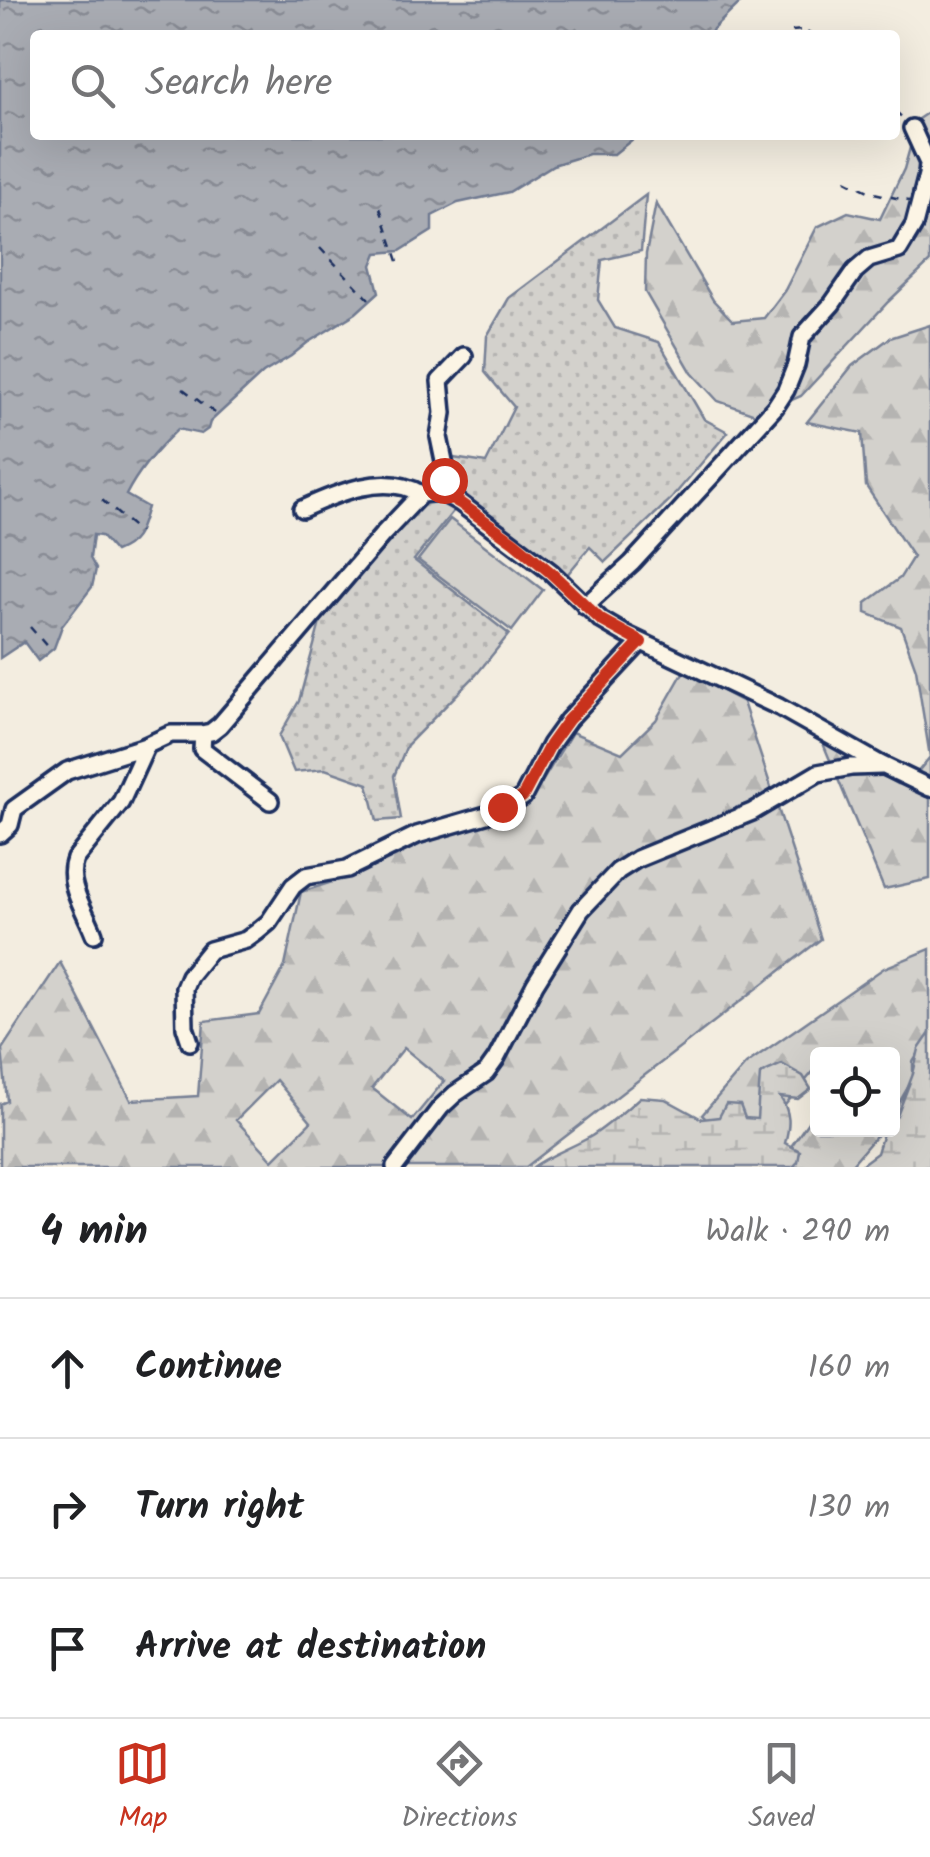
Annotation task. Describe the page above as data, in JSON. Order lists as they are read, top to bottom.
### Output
{
  "page": {
    "search": "Search here",
    "heading": ["4 min", "Walk · 290 m"],
    "list": [
      ["Continue", "160 m"],
      ["Turn right", "130 m"],
      "Arrive at destination"
    ],
    "nav": ["Map", "Directions", "Saved"]
  }
}
